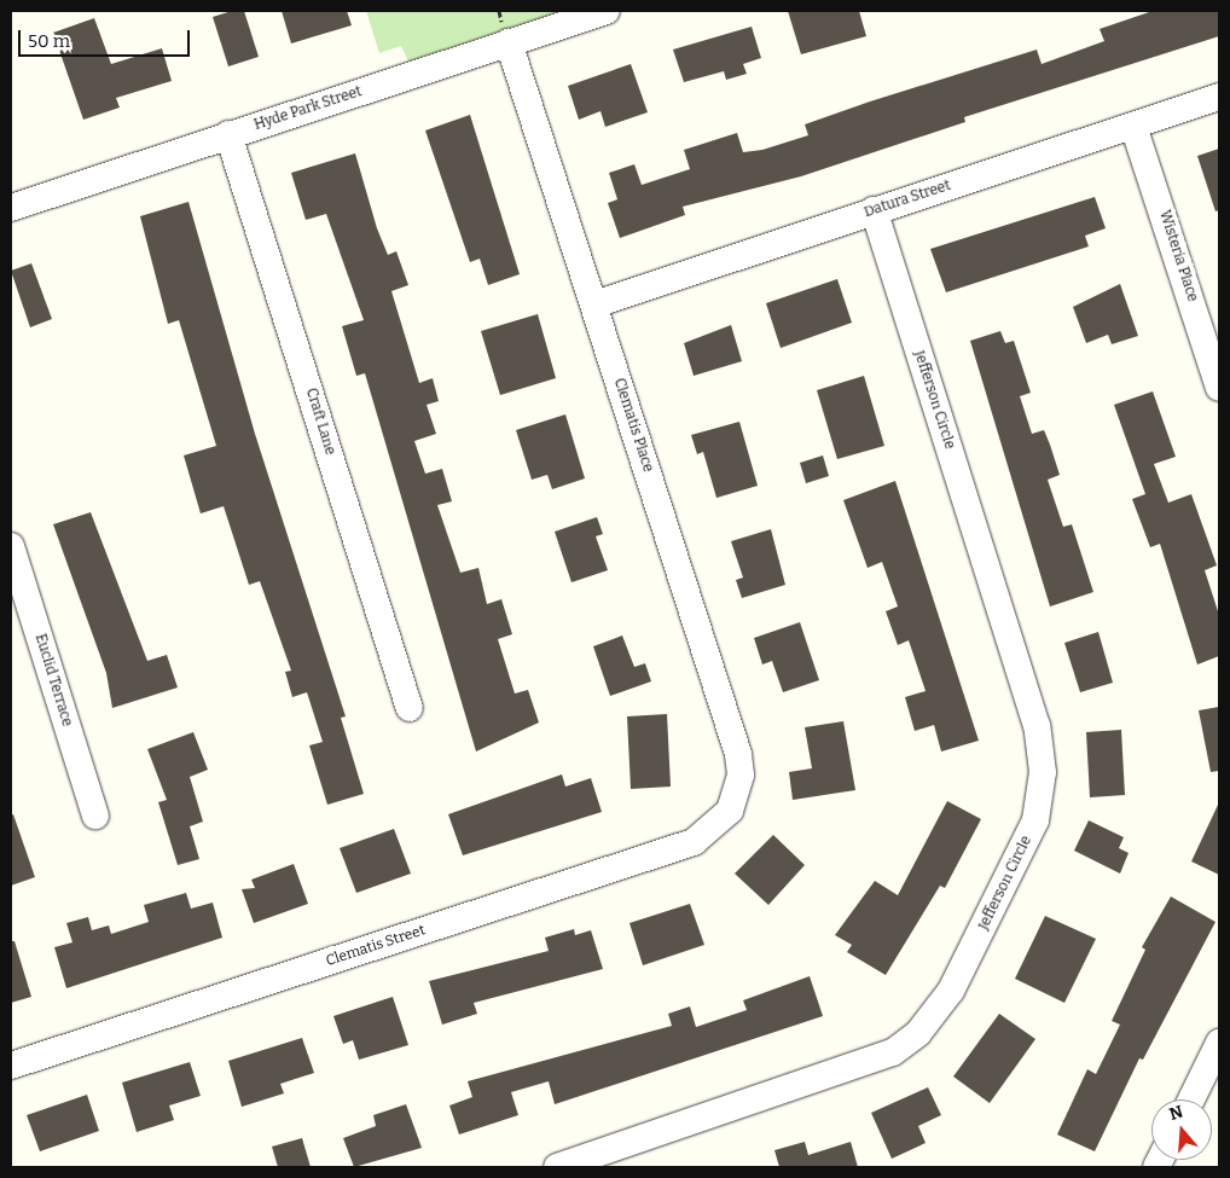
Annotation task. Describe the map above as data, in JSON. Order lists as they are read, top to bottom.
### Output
{
  "streets": {
    "street": [
      "Hyde Park Street",
      "Datura Street",
      "Wisteria Place",
      "Jefferson Circle",
      "Craft Lane",
      "Clematis Place",
      "Euclid Terrace",
      "Clematis Street"
    ]
  },
  "crossings": [
    ["Hyde Park Street", "Craft Lane"],
    ["Hyde Park Street", "Clematis Place"],
    ["Datura Street", "Wisteria Place"],
    ["Datura Street", "Jefferson Circle"],
    ["Datura Street", "Clematis Place"],
    ["Clematis Place", "Clematis Street"]
  ],
  "scale_bar": "50 m",
  "north": "top"
}
